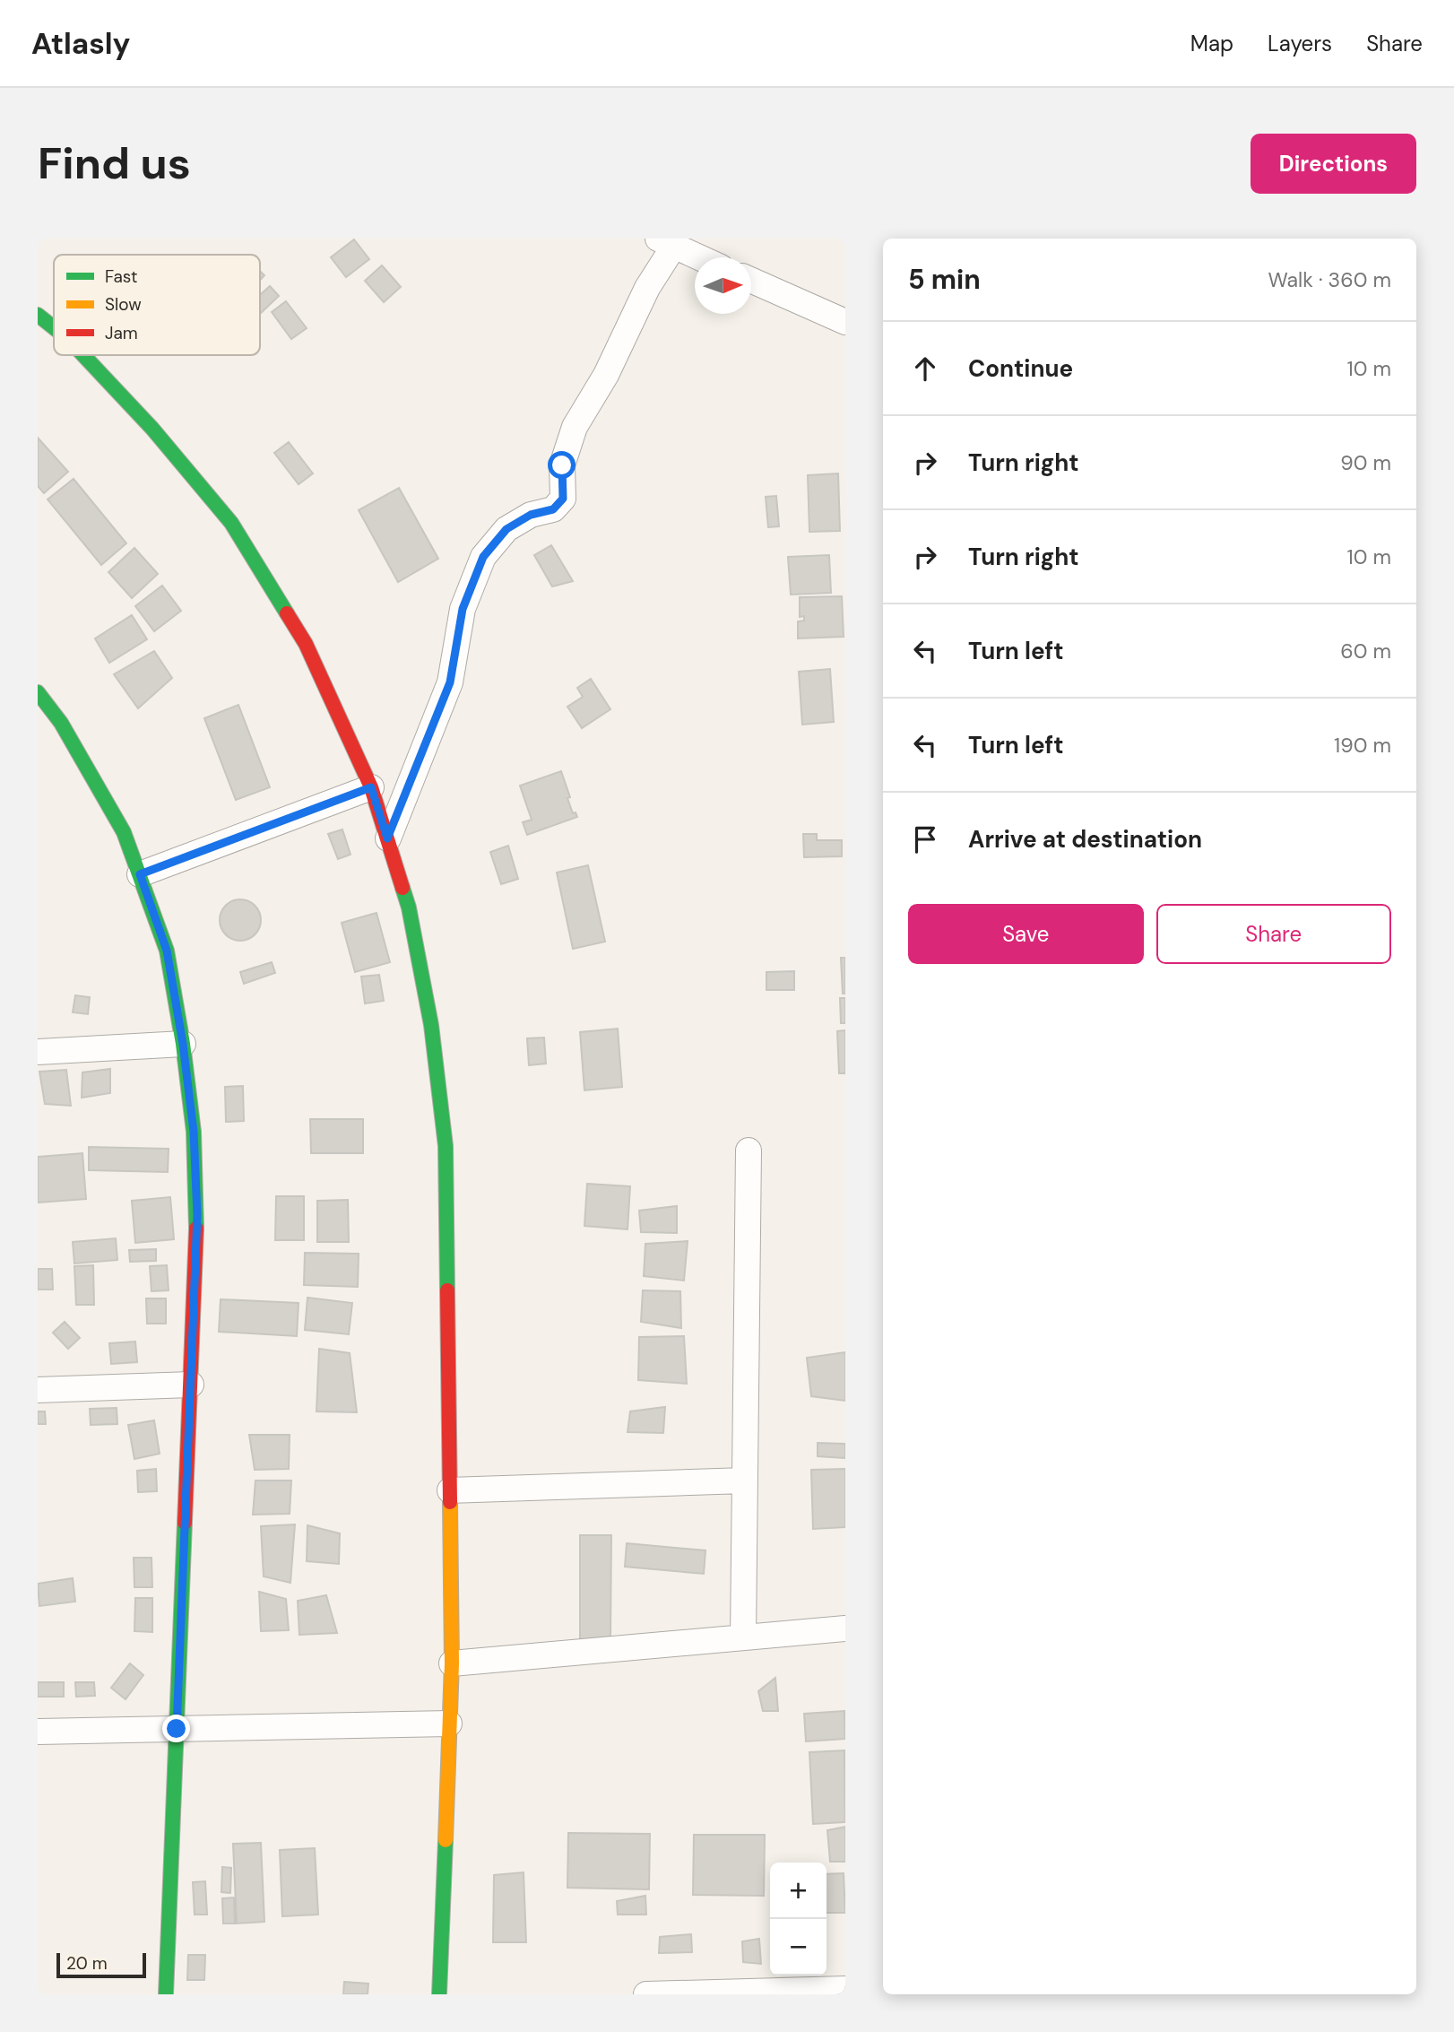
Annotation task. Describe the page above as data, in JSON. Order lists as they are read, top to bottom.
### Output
{
  "legend": ["Fast", "Slow", "Jam"],
  "scale_bar": "20 m",
  "north": "right",
  "page": {
    "header": "Atlasly",
    "nav": ["Map", "Layers", "Share"],
    "buttons": [
      "Directions",
      ["Save", "Share"]
    ],
    "title": "Find us",
    "heading": ["5 min", "Walk · 360 m"],
    "list": [
      ["Continue", "10 m"],
      ["Turn right", "90 m"],
      ["Turn right", "10 m"],
      ["Turn left", "60 m"],
      ["Turn left", "190 m"],
      "Arrive at destination"
    ],
    "map_buttons": ["+", "−"],
    "scale": "20 m"
  }
}
